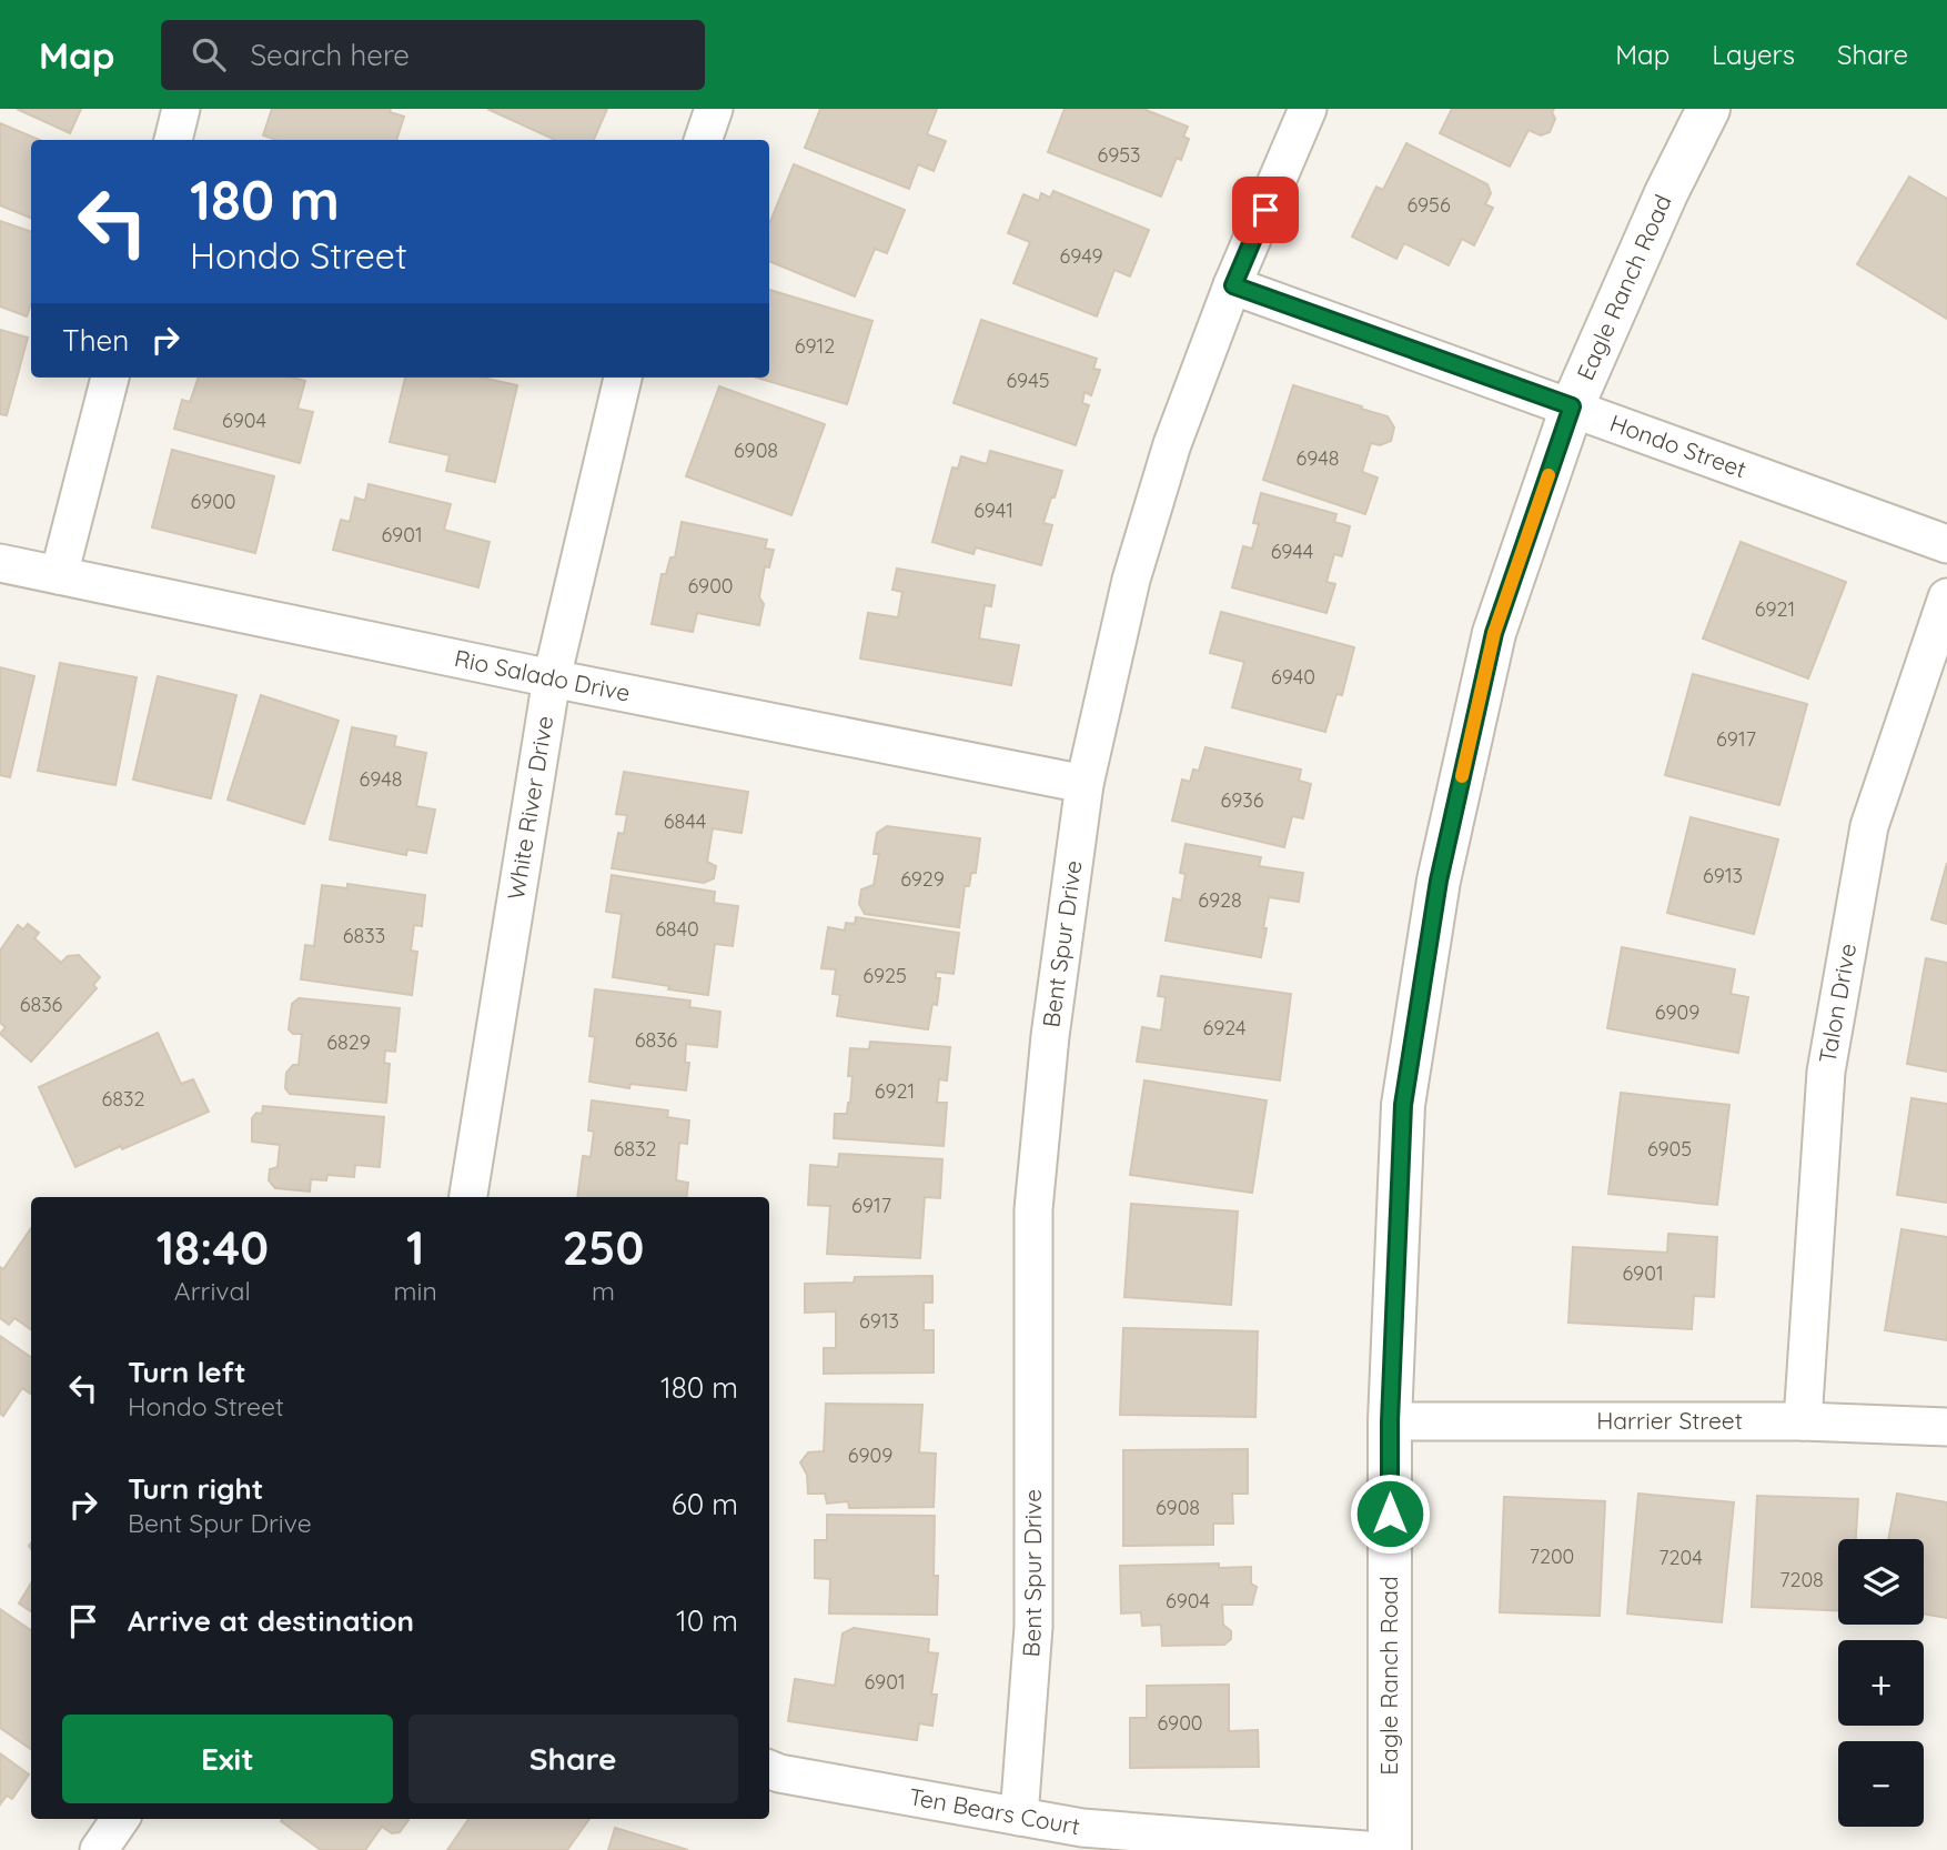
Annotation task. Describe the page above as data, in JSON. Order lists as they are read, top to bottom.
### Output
{
  "streets": {
    "street": [
      "Eagle Ranch Road",
      "Hondo Street",
      "Rio Salado Drive",
      "White River Drive",
      "Bent Spur Drive",
      "Talon Drive",
      "Harrier Street",
      "Ten Bears Court"
    ]
  },
  "crossings": [
    ["Eagle Ranch Road", "Hondo Street"],
    ["Eagle Ranch Road", "Harrier Street"],
    ["Hondo Street", "Bent Spur Drive"],
    ["Rio Salado Drive", "White River Drive"],
    ["Rio Salado Drive", "Bent Spur Drive"],
    ["Bent Spur Drive", "Ten Bears Court"],
    ["Talon Drive", "Harrier Street"]
  ],
  "house_numbers": [
    "6953",
    "6956",
    "6949",
    "6912",
    "6945",
    "6904",
    "6908",
    "6948",
    "6900",
    "6941",
    "6901",
    "6944",
    "6900",
    "6921",
    "6940",
    "6917",
    "6948",
    "6936",
    "6844",
    "6913",
    "6929",
    "6928",
    "6840",
    "6833",
    "6925",
    "6836",
    "6909",
    "6924",
    "6836",
    "6829",
    "6921",
    "6832",
    "6832",
    "6905",
    "6917",
    "6901",
    "6913",
    "6909",
    "6908",
    "7200",
    "7204",
    "7208",
    "6904",
    "6901",
    "6900"
  ],
  "page": {
    "header": "Map",
    "search": "Search here",
    "nav": ["Map", "Layers", "Share"],
    "turn": ["180 m", "Hondo Street"],
    "then": "Then",
    "eta": [
      "18:40",
      "Arrival",
      "1",
      "min",
      "250",
      "m"
    ],
    "list": [
      {
        "name": "Turn left",
        "note": "Hondo Street",
        "value": "180 m"
      },
      {
        "name": "Turn right",
        "note": "Bent Spur Drive",
        "value": "60 m"
      },
      {
        "name": "Arrive at destination",
        "value": "10 m"
      }
    ],
    "map_buttons": ["+", "−"],
    "buttons": ["Exit", "Share"]
  }
}
